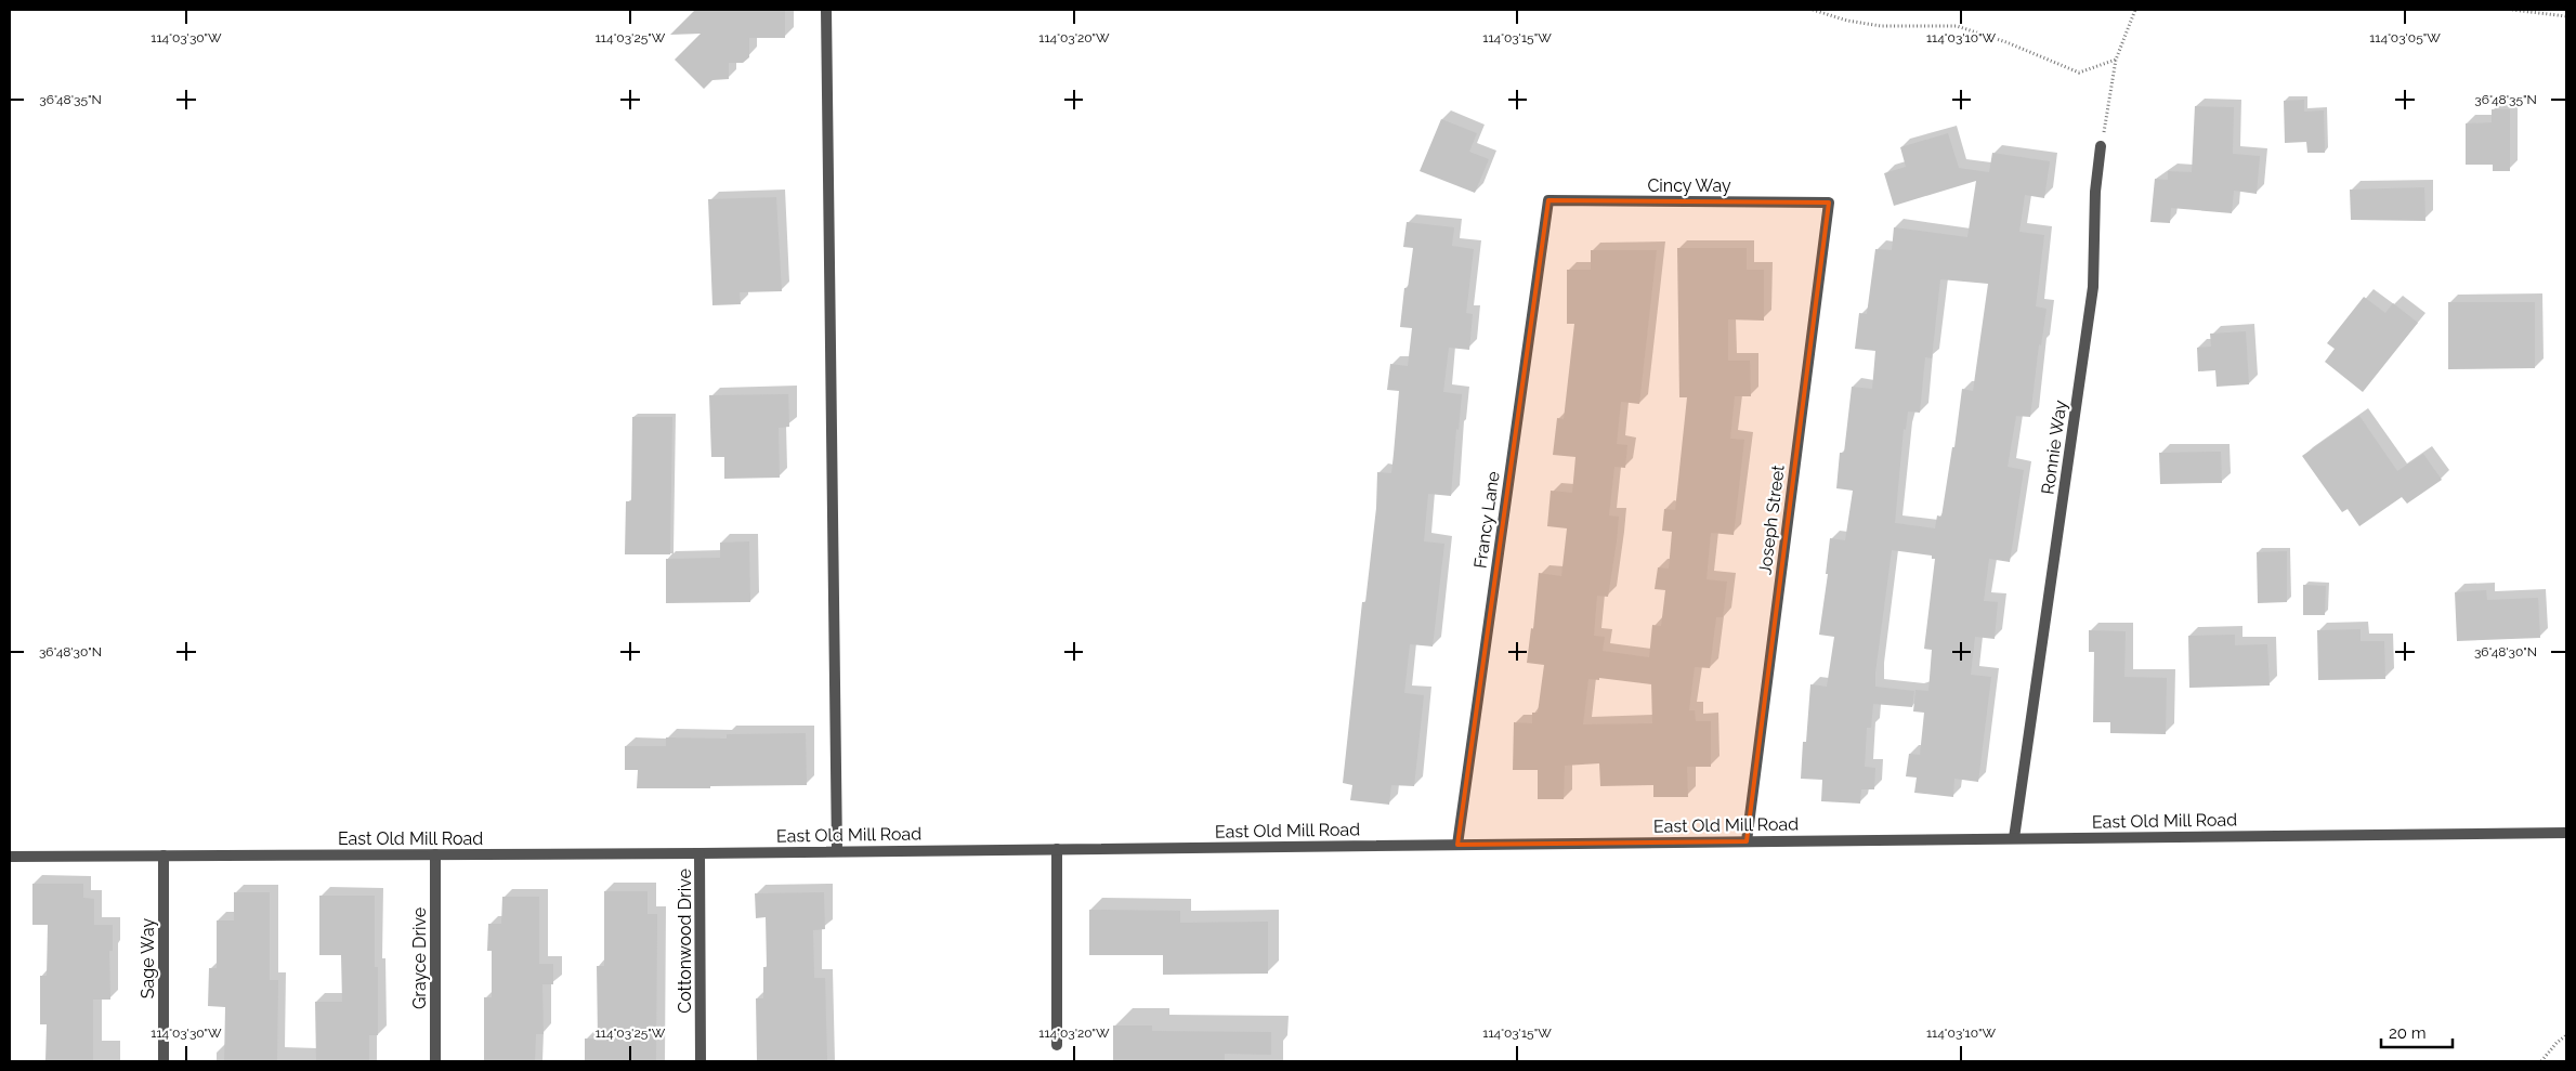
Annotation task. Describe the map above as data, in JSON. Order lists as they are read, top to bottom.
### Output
{
  "streets": {
    "street": [
      "Cincy Way",
      "Ronnie Way",
      "Francy Lane",
      "Joseph Street",
      "East Old Mill Road",
      "Cottonwood Drive",
      "Sage Way",
      "Grayce Drive"
    ]
  },
  "crossings": [
    ["Cincy Way", "Francy Lane"],
    ["Cincy Way", "Joseph Street"],
    ["Ronnie Way", "East Old Mill Road"],
    ["Francy Lane", "East Old Mill Road"],
    ["Joseph Street", "East Old Mill Road"],
    ["East Old Mill Road", "Cottonwood Drive"],
    ["East Old Mill Road", "Sage Way"],
    ["East Old Mill Road", "Grayce Drive"]
  ],
  "scale_bar": "20 m",
  "coordinates": [
    "114°03'30\"W",
    "114°03'25\"W",
    "114°03'20\"W",
    "114°03'15\"W",
    "114°03'10\"W",
    "114°03'05\"W",
    "36°48'35\"N",
    "36°48'30\"N"
  ]
}
